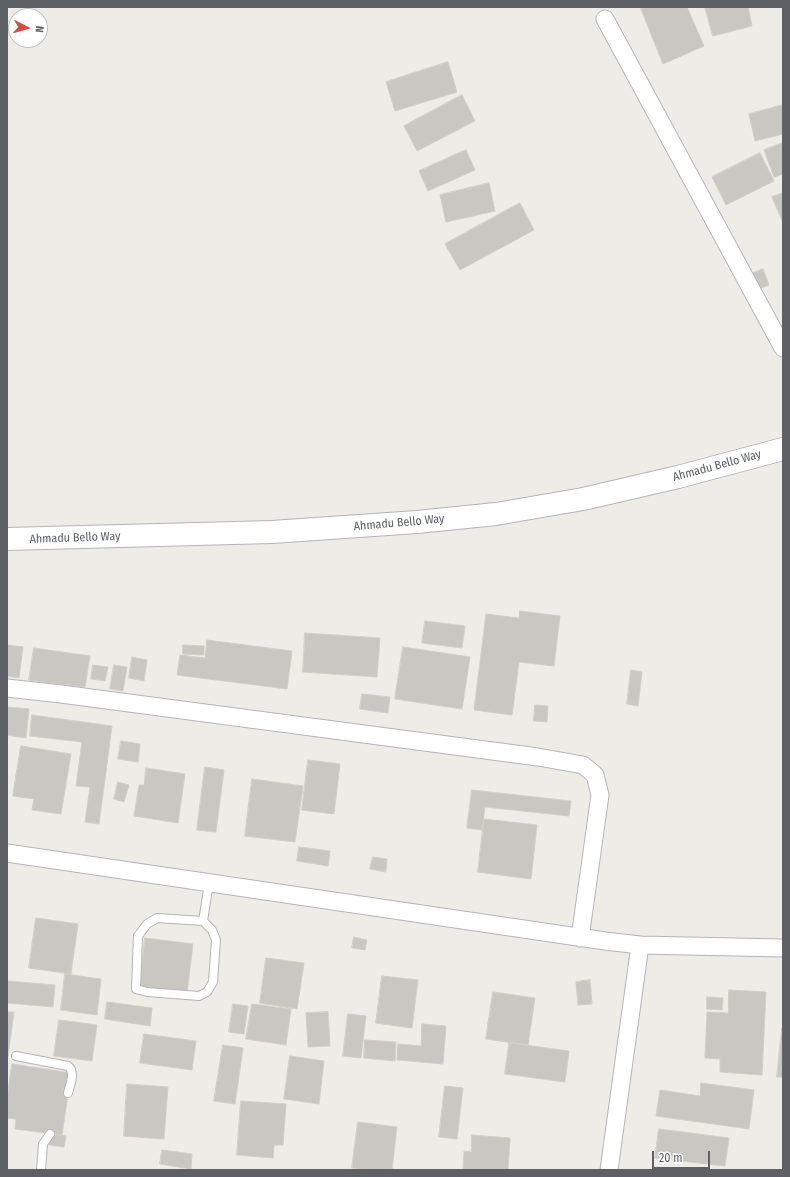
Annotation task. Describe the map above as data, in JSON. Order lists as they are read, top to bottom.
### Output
{
  "streets": {
    "main road": ["Ahmadu Bello Way"]
  },
  "scale_bar": "20 m",
  "north": "right"
}
